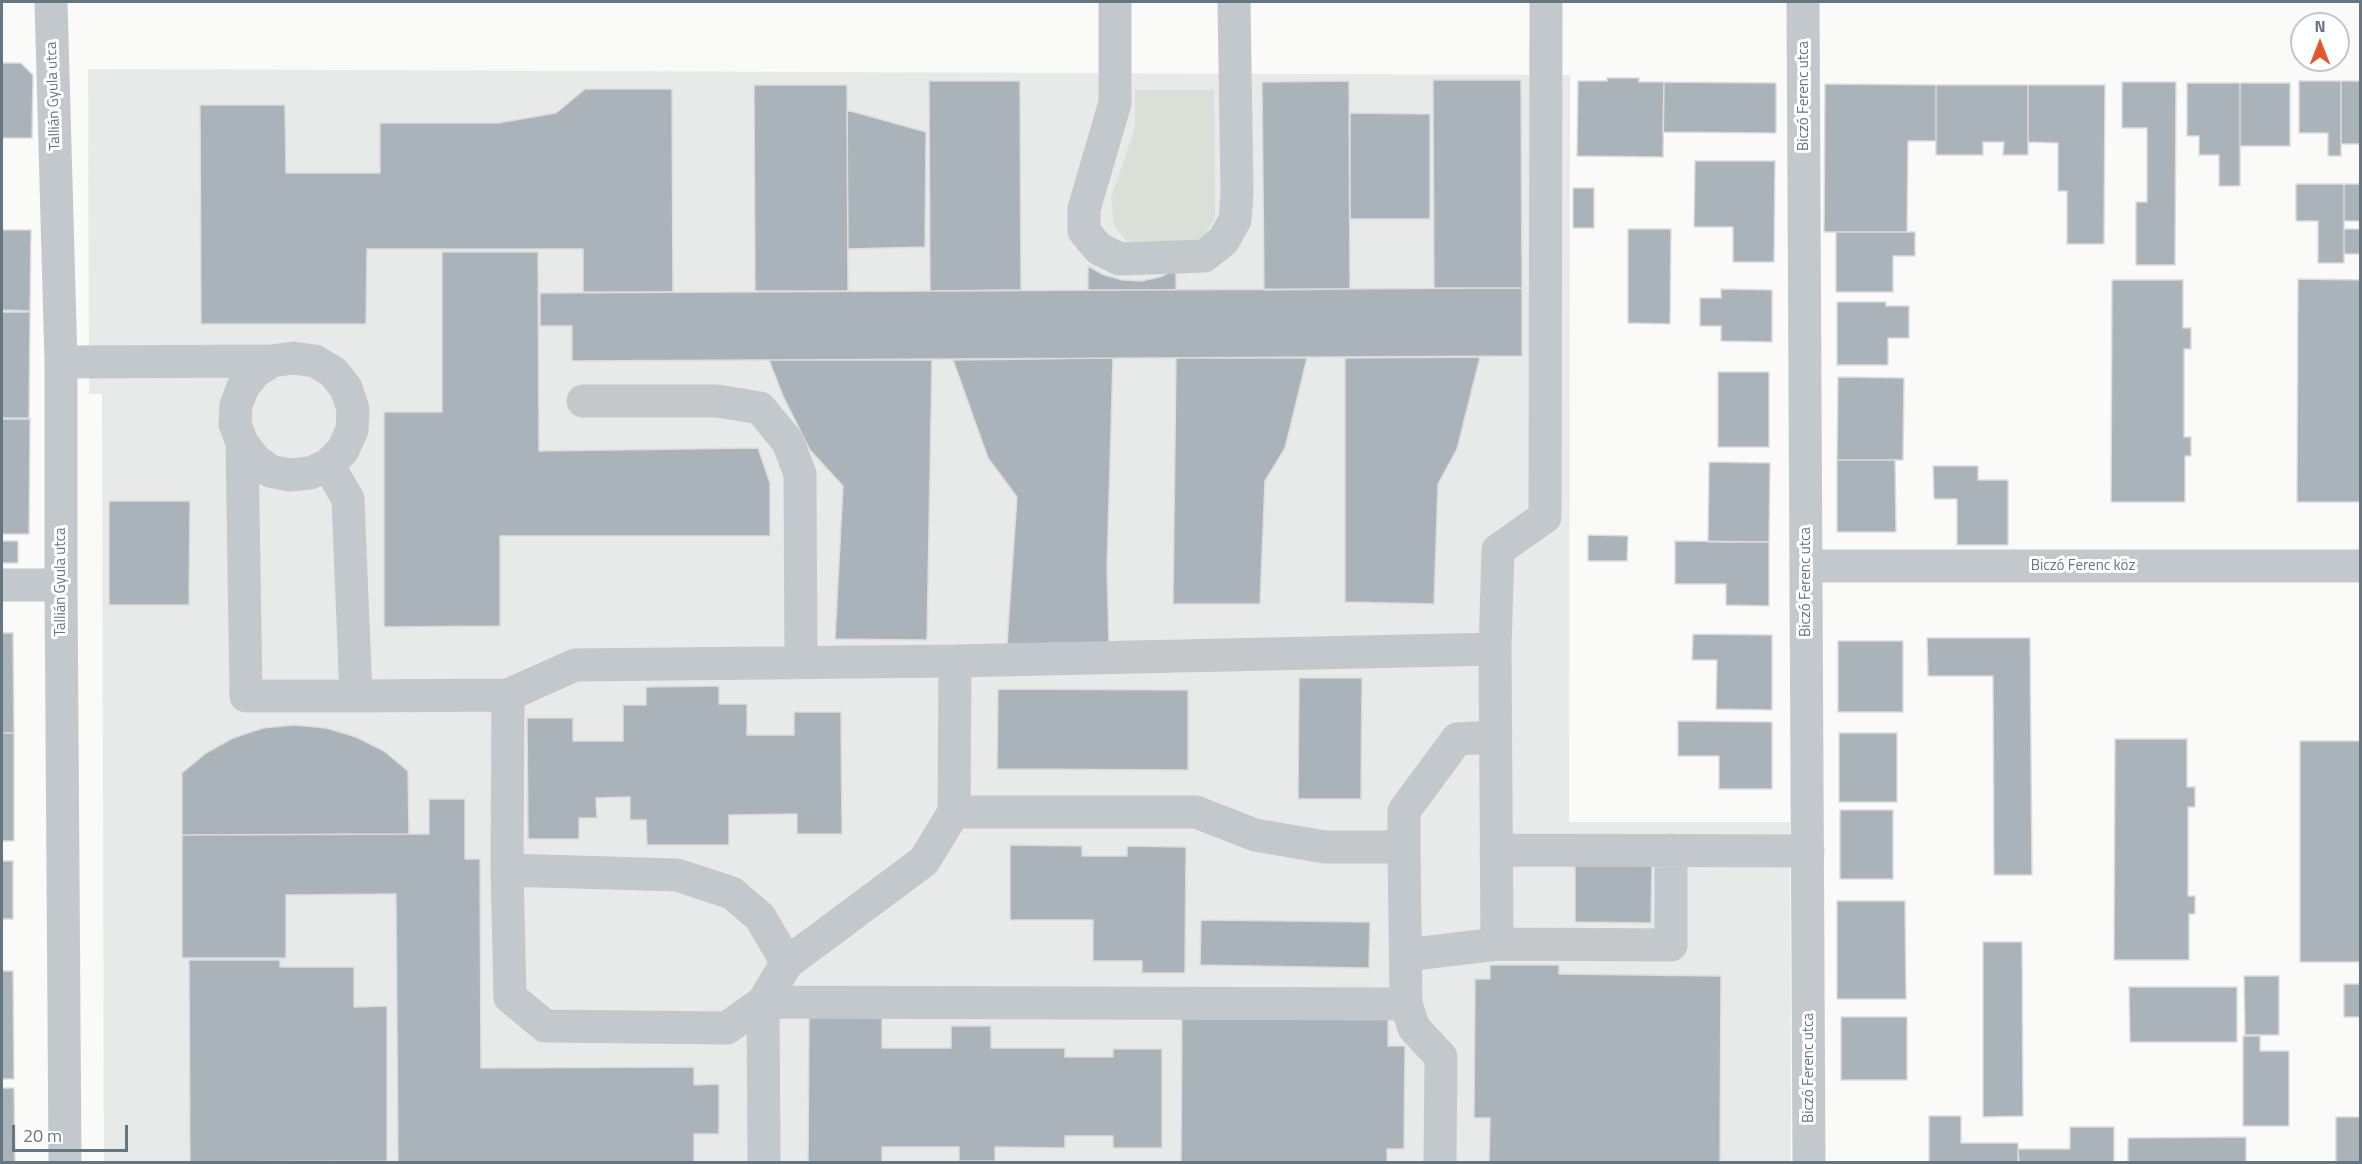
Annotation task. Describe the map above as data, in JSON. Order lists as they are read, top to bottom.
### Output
{
  "streets": {
    "street": ["Tallián Gyula utca", "Biczó Ferenc utca", "Biczó Ferenc köz"]
  },
  "crossings": [
    ["Biczó Ferenc utca", "Biczó Ferenc köz"]
  ],
  "scale_bar": "20 m",
  "north": "top"
}
